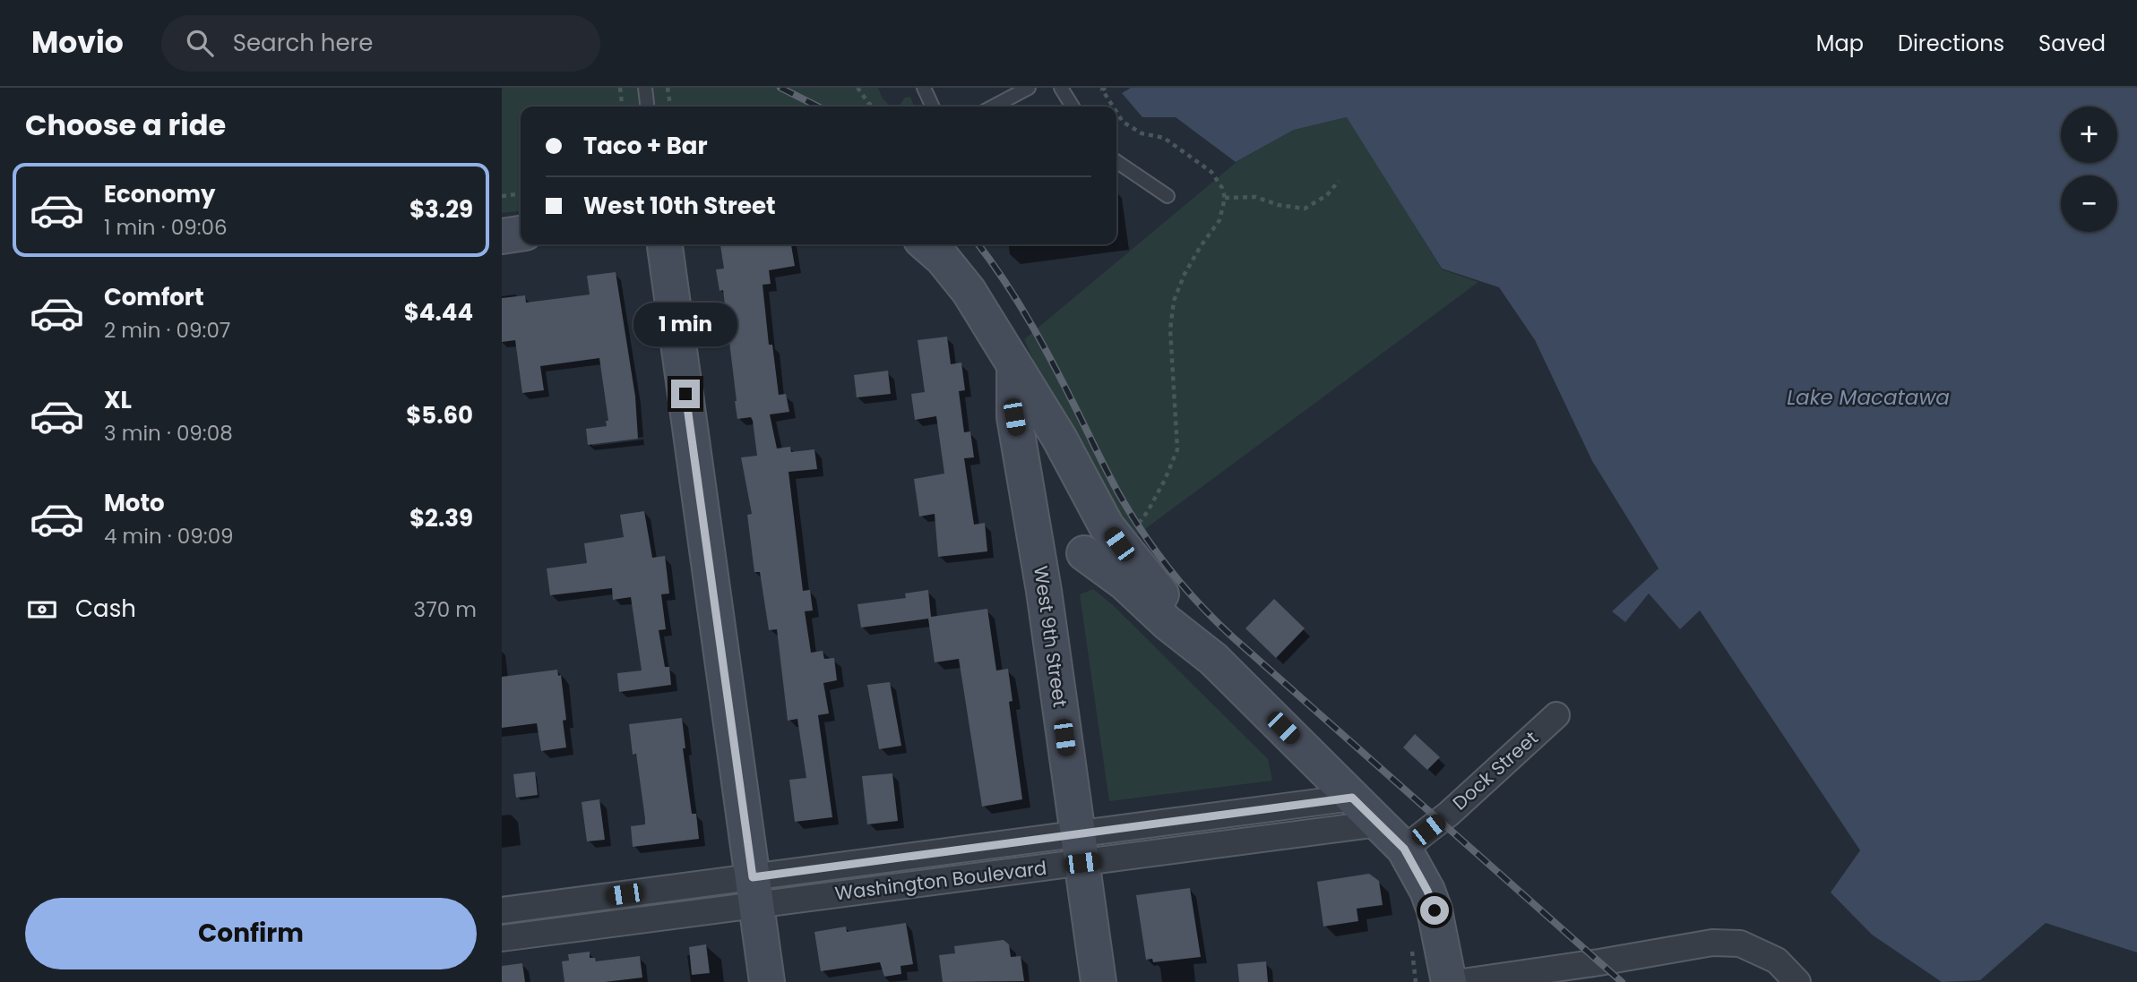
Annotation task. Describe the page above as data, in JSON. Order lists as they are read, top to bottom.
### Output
{
  "streets": {
    "street": ["West 9th Street", "Dock Street", "Washington Boulevard"]
  },
  "crossings": [
    ["West 9th Street", "Washington Boulevard"]
  ],
  "water": ["Lake Macatawa"],
  "page": {
    "header": "Movio",
    "search": "Search here",
    "nav": ["Map", "Directions", "Saved"],
    "heading": "Choose a ride",
    "map_buttons": ["+", "−"],
    "banner": ["Taco + Bar", "West 10th Street"],
    "list": [
      {
        "name": "Economy",
        "note": "1 min · 09:06",
        "value": "$3.29"
      },
      {
        "name": "Comfort",
        "note": "2 min · 09:07",
        "value": "$4.44"
      },
      {
        "name": "XL",
        "note": "3 min · 09:08",
        "value": "$5.60"
      },
      {
        "name": "Moto",
        "note": "4 min · 09:09",
        "value": "$2.39"
      }
    ],
    "bubble": "1 min",
    "pay": ["Cash", "370 m"],
    "buttons": "Confirm"
  }
}
